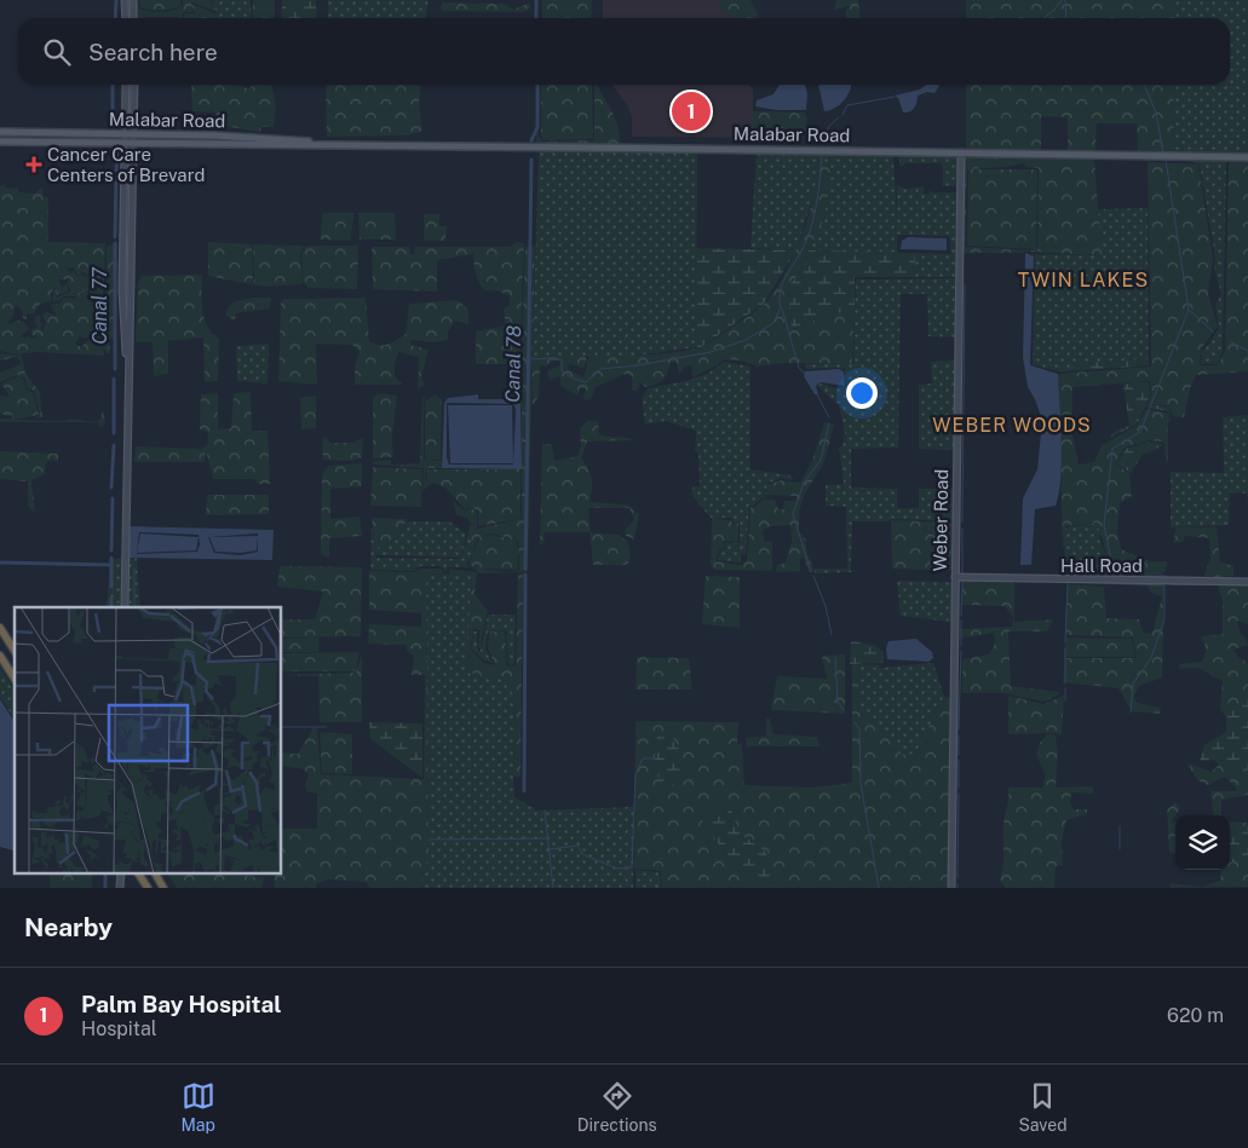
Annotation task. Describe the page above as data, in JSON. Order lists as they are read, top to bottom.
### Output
{
  "streets": {
    "main road": ["Malabar Road"],
    "street": ["Weber Road", "Hall Road"]
  },
  "crossings": [
    ["Malabar Road", "Weber Road"],
    ["Weber Road", "Hall Road"]
  ],
  "districts": ["TWIN LAKES", "WEBER WOODS"],
  "water": ["Canal 77", "Canal 78"],
  "places": {
    "health": ["Cancer Care Centers of Brevard"]
  },
  "page": {
    "search": "Search here",
    "pins": "1",
    "heading": "Nearby",
    "list": [
      {
        "mark": "1",
        "name": "Palm Bay Hospital",
        "note": "Hospital",
        "value": "620 m"
      }
    ],
    "nav": ["Map", "Directions", "Saved"]
  }
}
